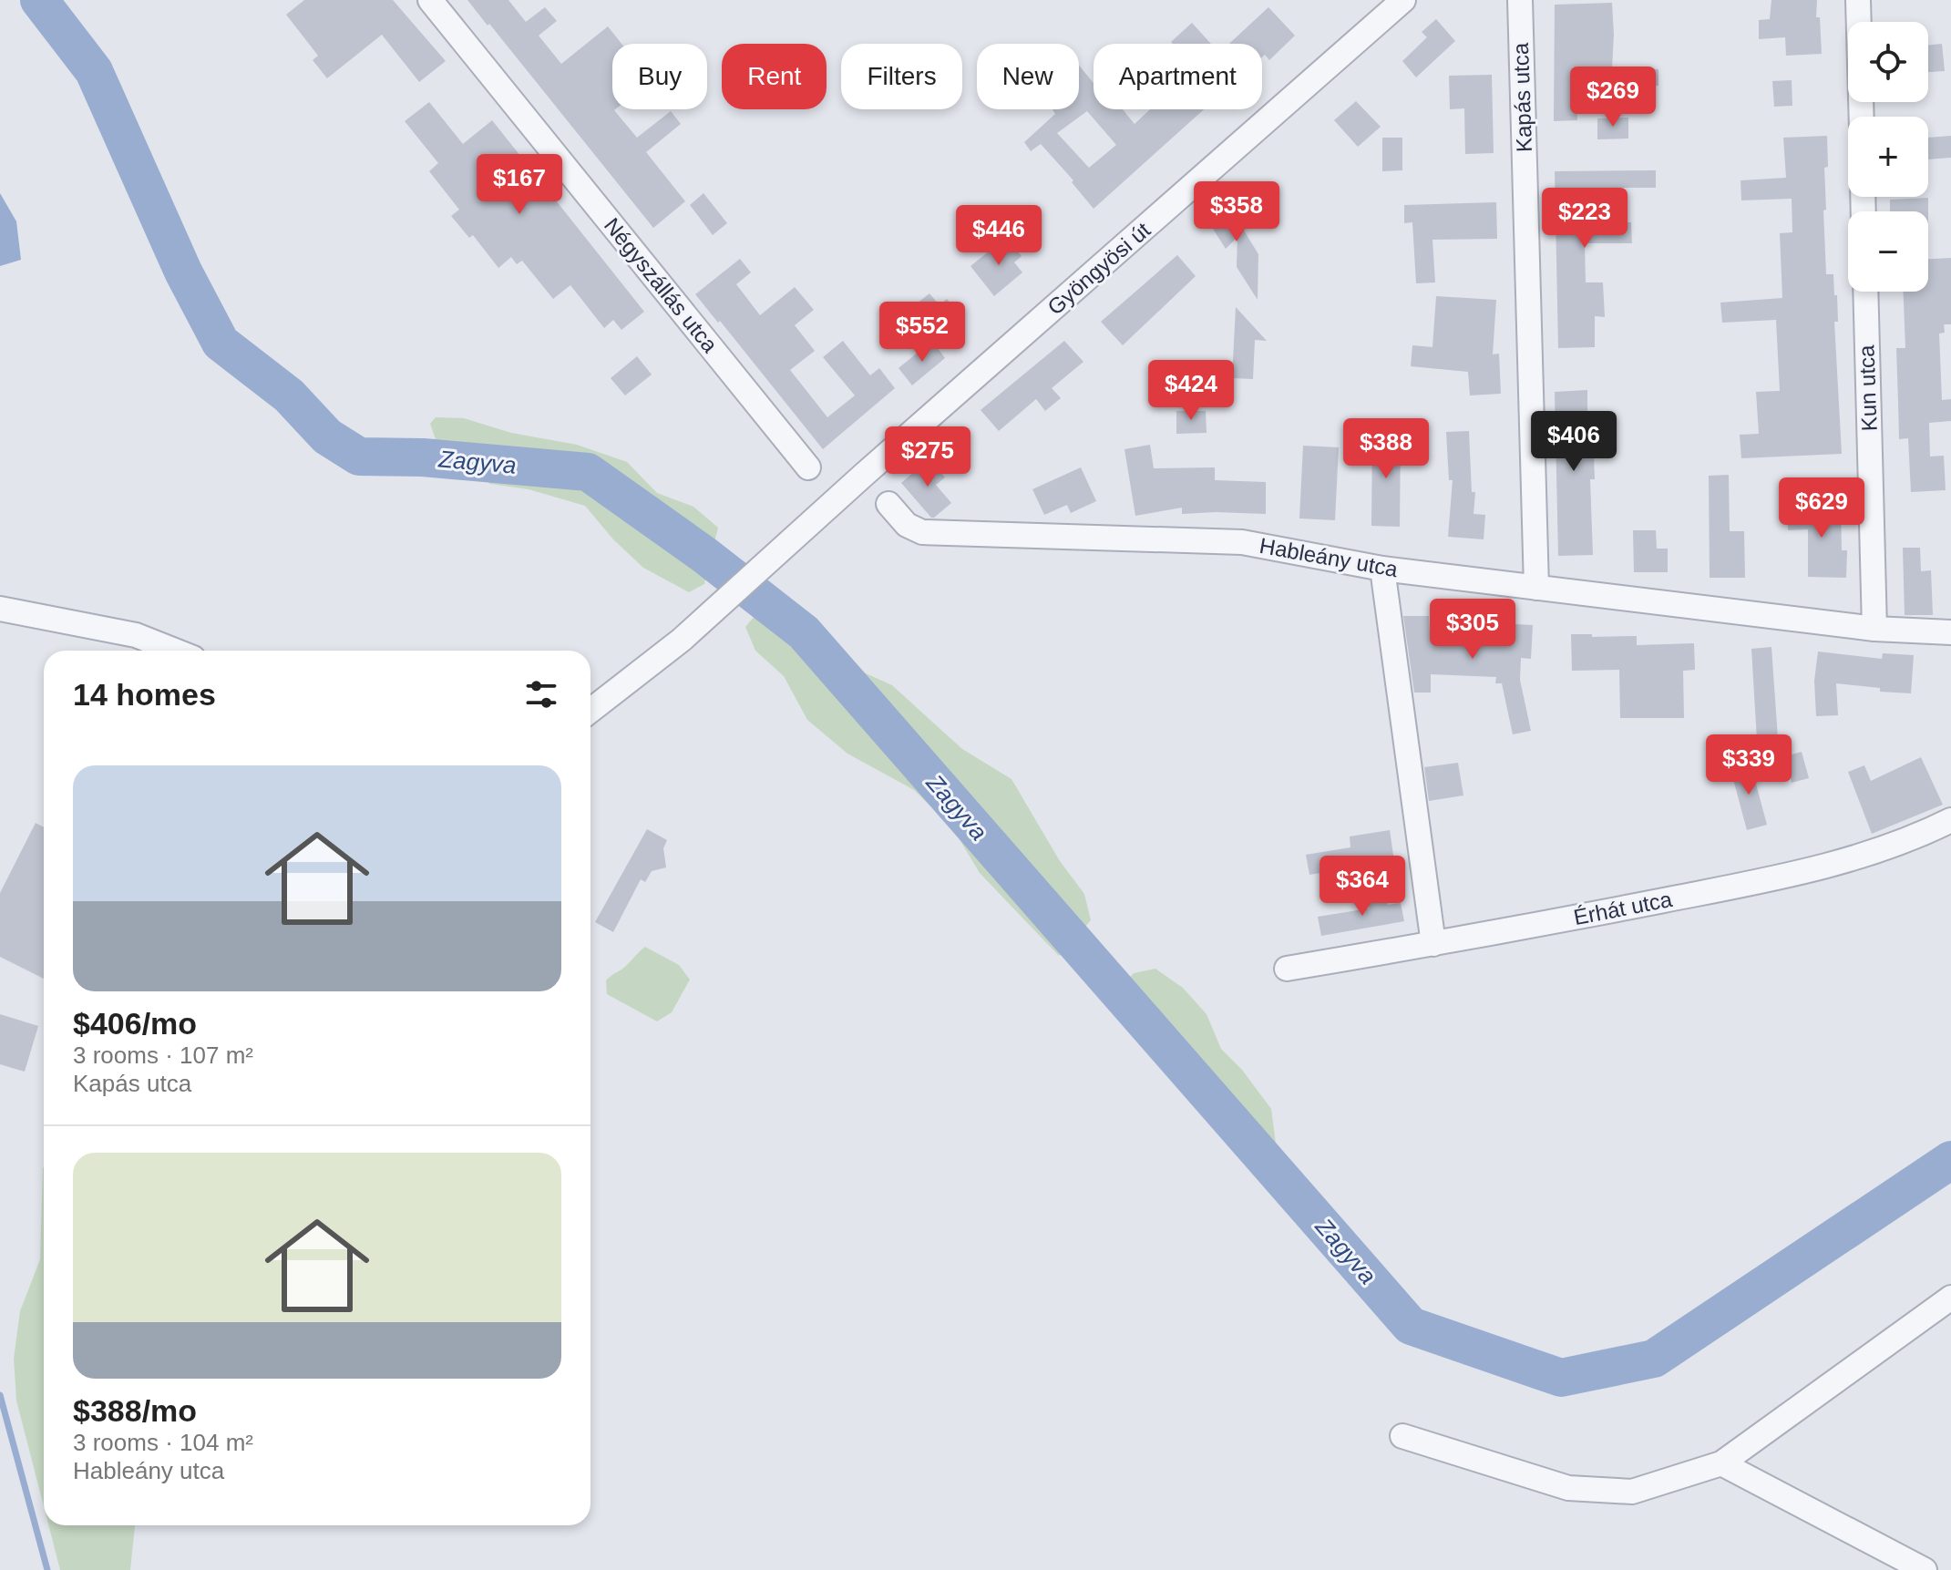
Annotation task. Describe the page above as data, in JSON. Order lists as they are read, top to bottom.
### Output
{
  "streets": {
    "street": [
      "Kapás utca",
      "Gyöngyösi út",
      "Négyszállás utca",
      "Kun utca",
      "Hableány utca",
      "Érhát utca"
    ]
  },
  "crossings": [
    ["Kapás utca", "Hableány utca"],
    ["Kun utca", "Hableány utca"]
  ],
  "water": ["Zagyva"],
  "page": {
    "map_buttons": ["+", "−"],
    "chip": [
      "Buy",
      "Rent",
      "Filters",
      "New",
      "Apartment"
    ],
    "price": [
      "$269",
      "$167",
      "$358",
      "$223",
      "$446",
      "$552",
      "$424",
      "$406",
      "$388",
      "$275",
      "$629",
      "$305",
      "$339",
      "$364"
    ],
    "heading": "14 homes",
    "list": [
      {
        "name": "$406/mo",
        "note": "3 rooms · 107 m² · Kapás utca"
      },
      {
        "name": "$388/mo",
        "note": "3 rooms · 104 m² · Hableány utca"
      }
    ]
  }
}
